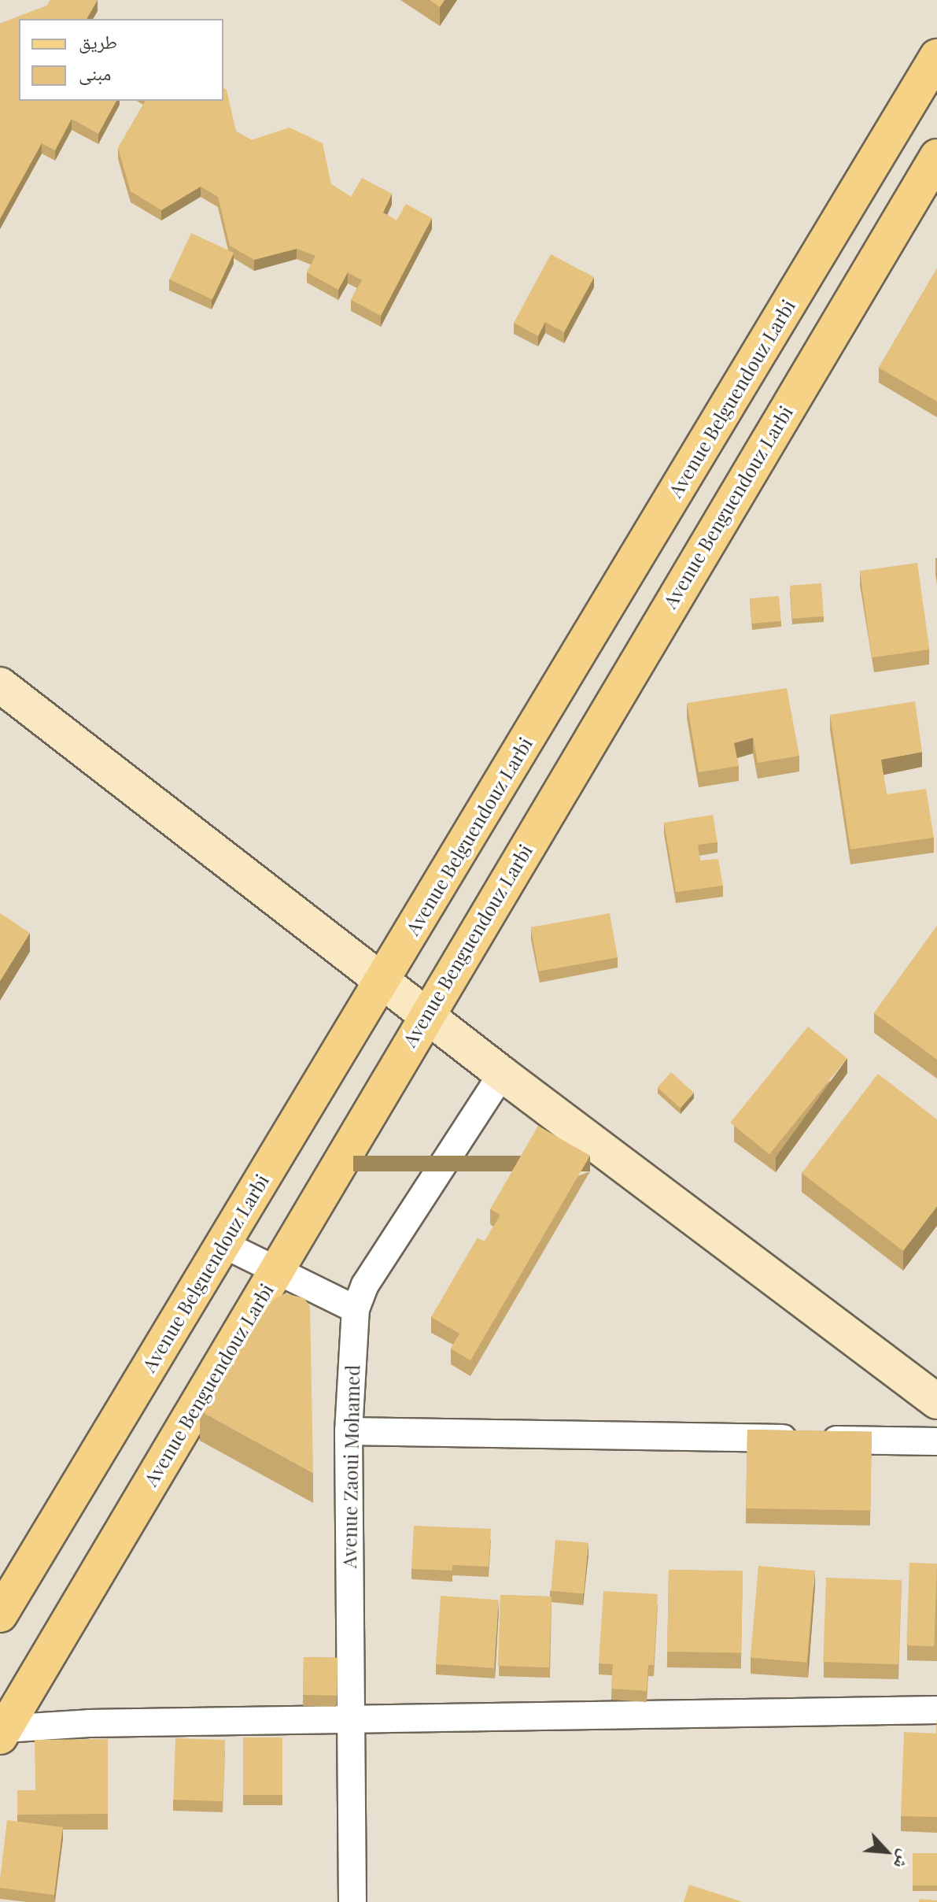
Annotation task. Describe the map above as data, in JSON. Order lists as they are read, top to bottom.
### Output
{
  "streets": {
    "main road": ["Avenue Belguendouz Larbi", "Avenue Benguendouz Larbi"],
    "street": ["Avenue Zaoui Mohamed"]
  },
  "legend": ["طريق", "مبنى"],
  "north": "bottom right"
}
